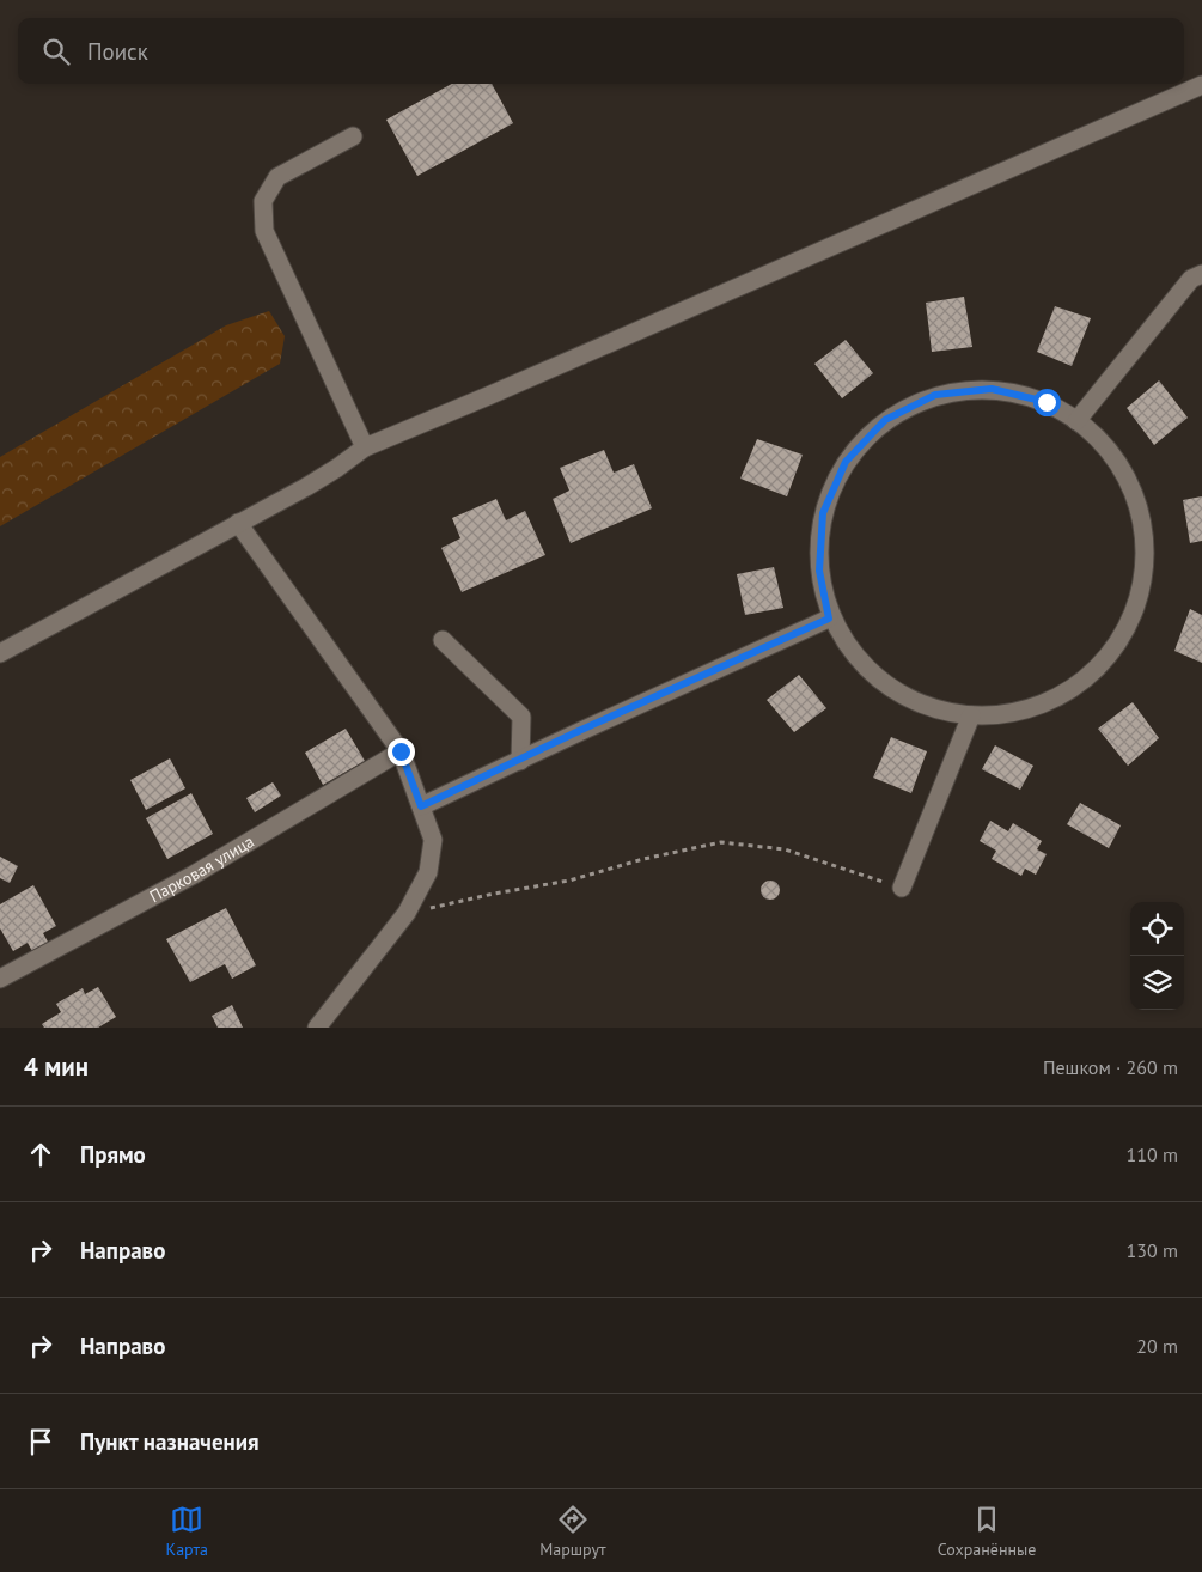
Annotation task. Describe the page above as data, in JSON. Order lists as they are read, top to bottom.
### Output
{
  "streets": {
    "street": ["Парковая улица"]
  },
  "page": {
    "search": "Поиск",
    "heading": ["4 мин", "Пешком · 260 m"],
    "list": [
      ["Прямо", "110 m"],
      ["Направо", "130 m"],
      ["Направо", "20 m"],
      "Пункт назначения"
    ],
    "nav": ["Карта", "Маршрут", "Сохранённые"]
  }
}
